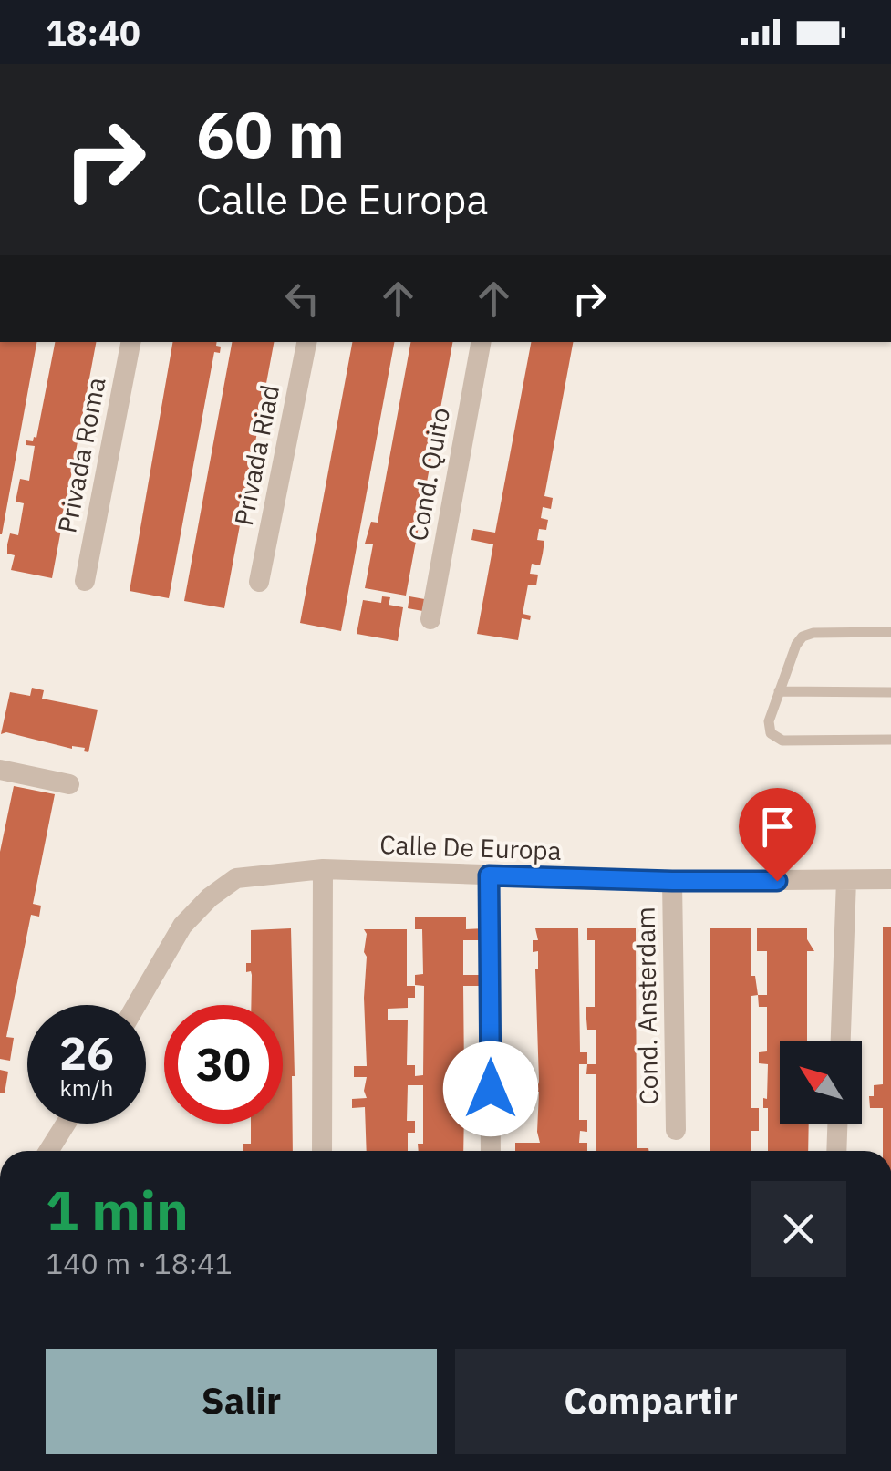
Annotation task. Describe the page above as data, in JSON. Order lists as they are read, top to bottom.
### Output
{
  "streets": {
    "street": [
      "Privada Roma",
      "Privada Riad",
      "Cond. Quito",
      "Calle De Europa",
      "Cond. Ansterdam"
    ]
  },
  "crossings": [
    ["Calle De Europa", "Cond. Ansterdam"]
  ],
  "north": "top left",
  "page": {
    "status": "18:40",
    "turn": ["60 m", "Calle De Europa"],
    "speed": "26 km/h",
    "limit": "30",
    "heading": ["1 min", "140 m · 18:41"],
    "buttons": ["Salir", "Compartir"]
  }
}
